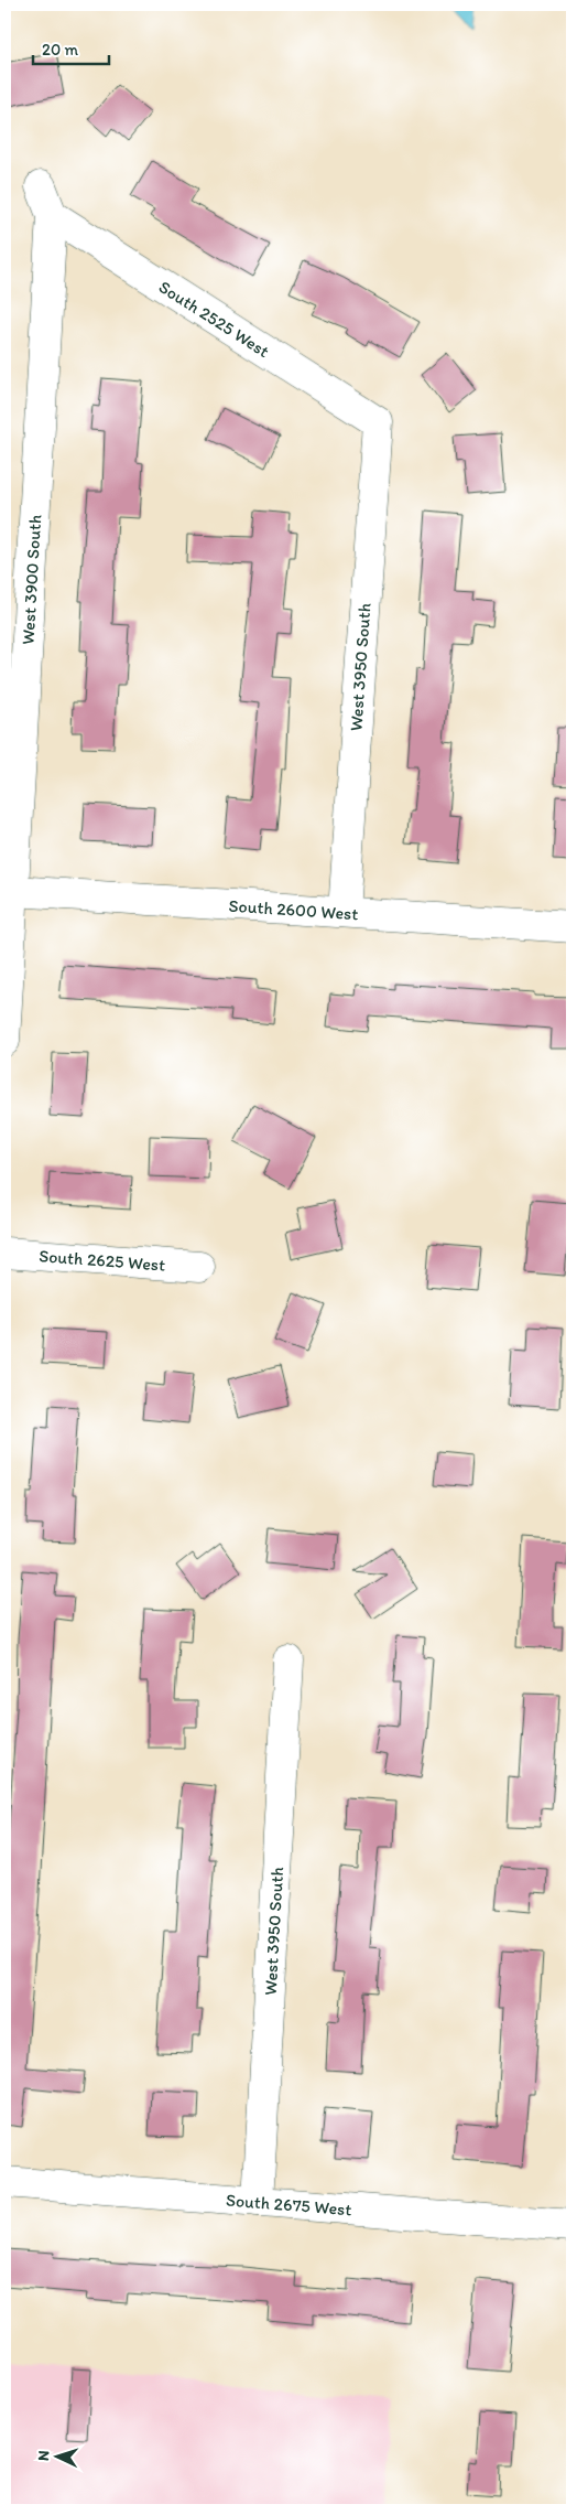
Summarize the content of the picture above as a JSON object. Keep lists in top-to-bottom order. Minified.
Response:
{"streets":{"street":["South 2525 West","West 3900 South","West 3950 South","South 2600 West","South 2625 West","South 2675 West"]},"crossings":[["South 2525 West","West 3900 South"],["South 2525 West","West 3950 South"],["West 3900 South","South 2600 West"],["West 3950 South","South 2600 West"],["West 3950 South","South 2675 West"]],"scale_bar":"20 m","north":"left"}
